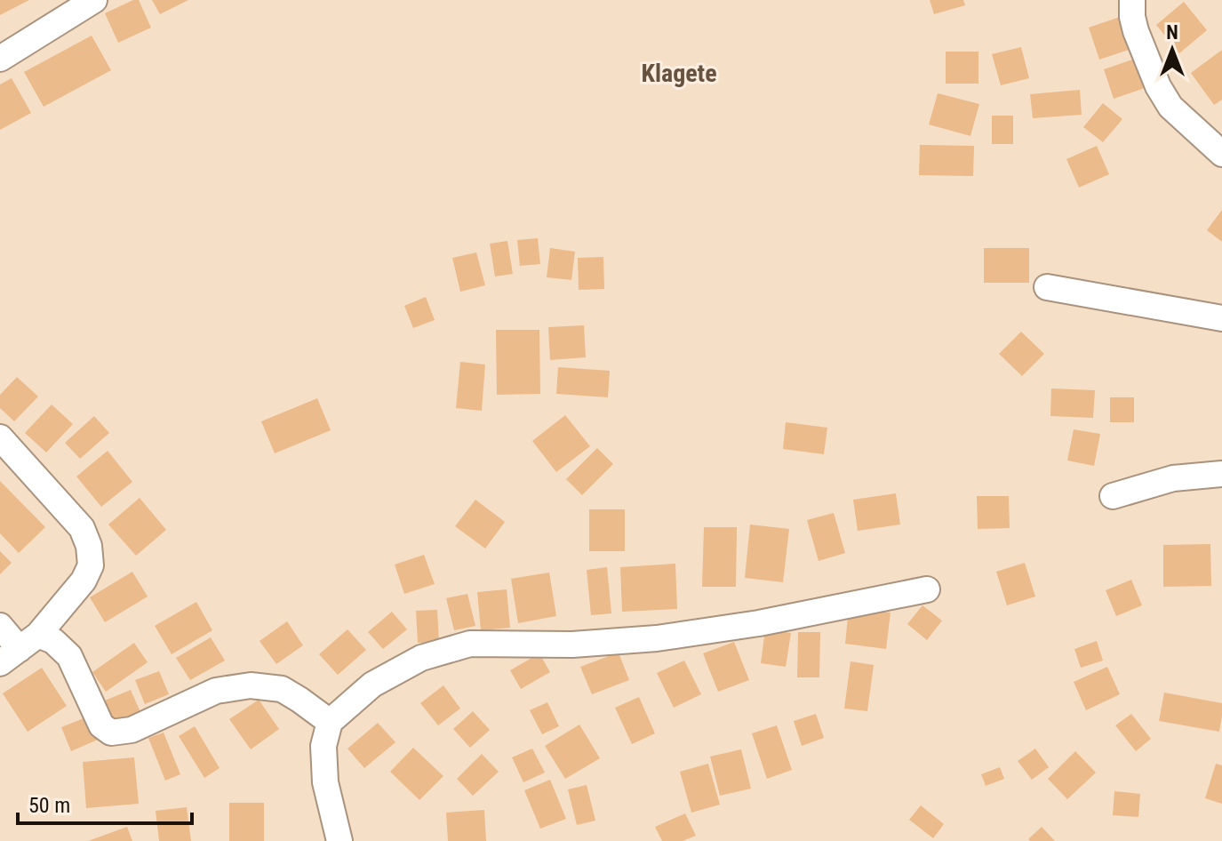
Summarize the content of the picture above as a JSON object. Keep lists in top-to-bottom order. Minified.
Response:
{"districts":["Klagete"],"scale_bar":"50 m","north":"top"}
